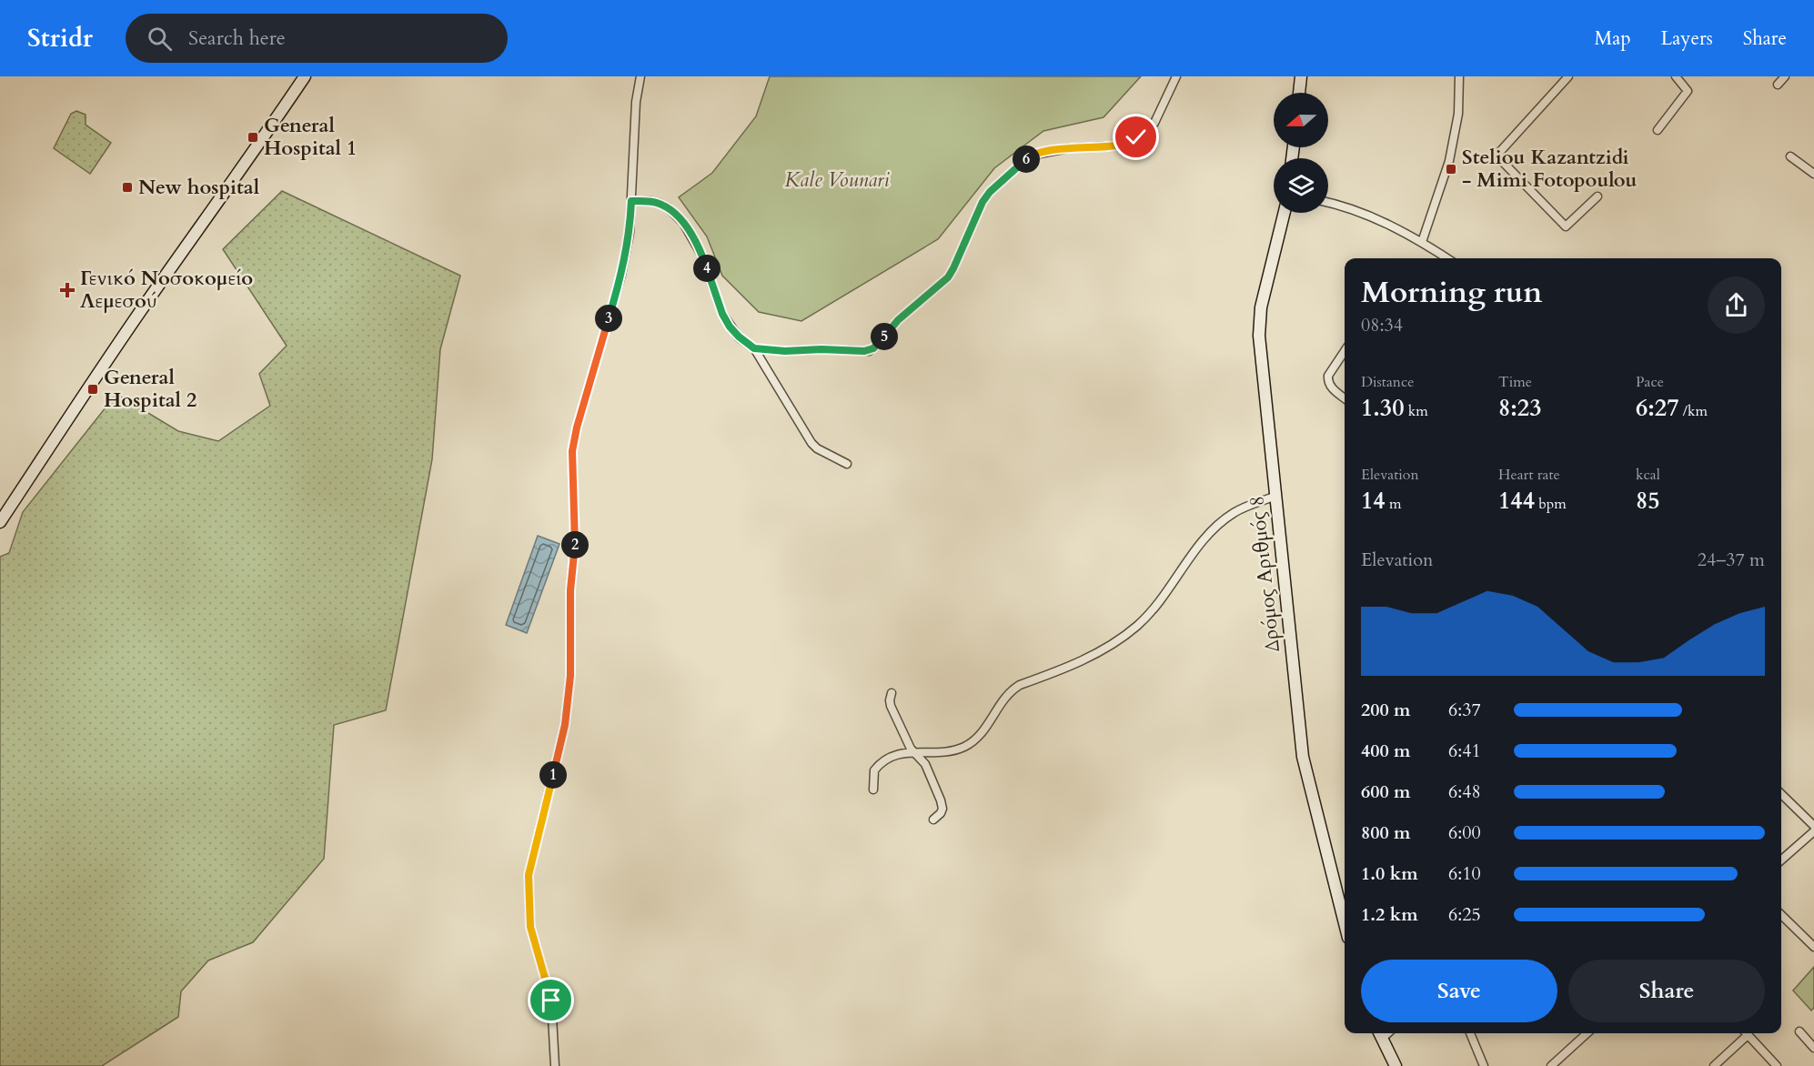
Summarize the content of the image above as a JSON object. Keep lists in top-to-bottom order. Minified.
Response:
{"streets":{"street":["Δρόμος Αριθμός 8"]},"parks":["Kale Vounari"],"places":{"transit":["General Hospital 1","Steliou Kazantzidi - Mimi Fotopoulou","New hospital","General Hospital 2"],"health":["Γενικό Νοσοκομείο Λεμεσού"]},"north":"left","page":{"header":"Stridr","search":"Search here","nav":["Map","Layers","Share"],"pins":["6","4","3","5","2","1"],"heading":["Morning run","08:34"],"stats":[["Distance","1.30 km"],["Time","8:23"],["Pace","6:27 /km"],["Elevation","14 m"],["Heart rate","144 bpm"],["kcal","85"]],"chart":["Elevation","24–37 m"],"list":[{"name":"200 m","note":"6:37"},{"name":"400 m","note":"6:41"},{"name":"600 m","note":"6:48"},{"name":"800 m","note":"6:00"},{"name":"1.0 km","note":"6:10"},{"name":"1.2 km","note":"6:25"}],"buttons":["Save","Share"]}}
